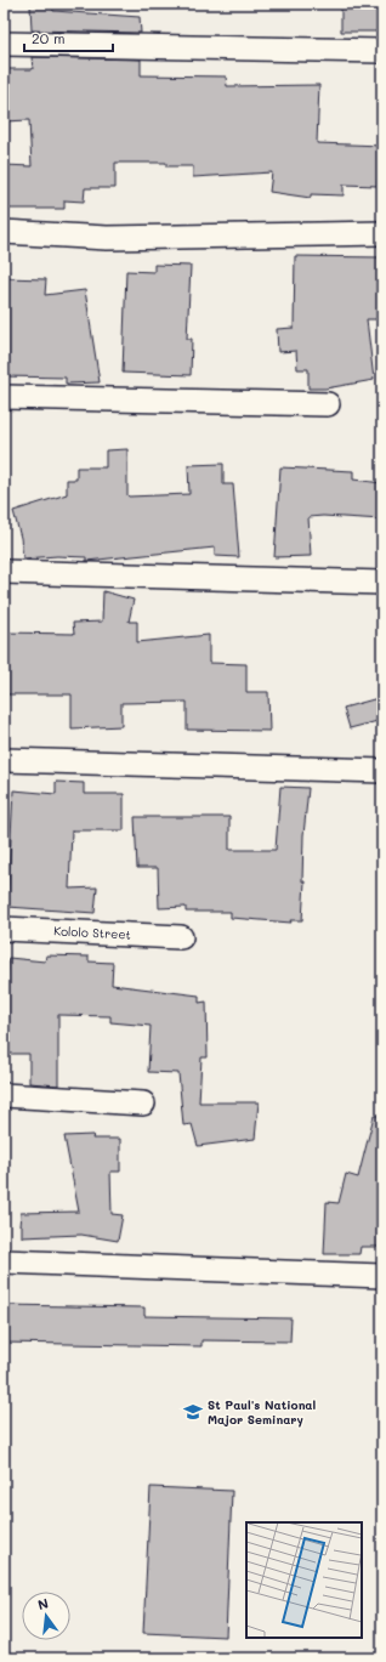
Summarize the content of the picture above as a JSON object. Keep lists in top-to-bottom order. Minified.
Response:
{"streets":{"street":["Kololo Street"]},"places":{"school or university":["St Paul's National Major Seminary"]},"scale_bar":"20 m","north":"top"}
